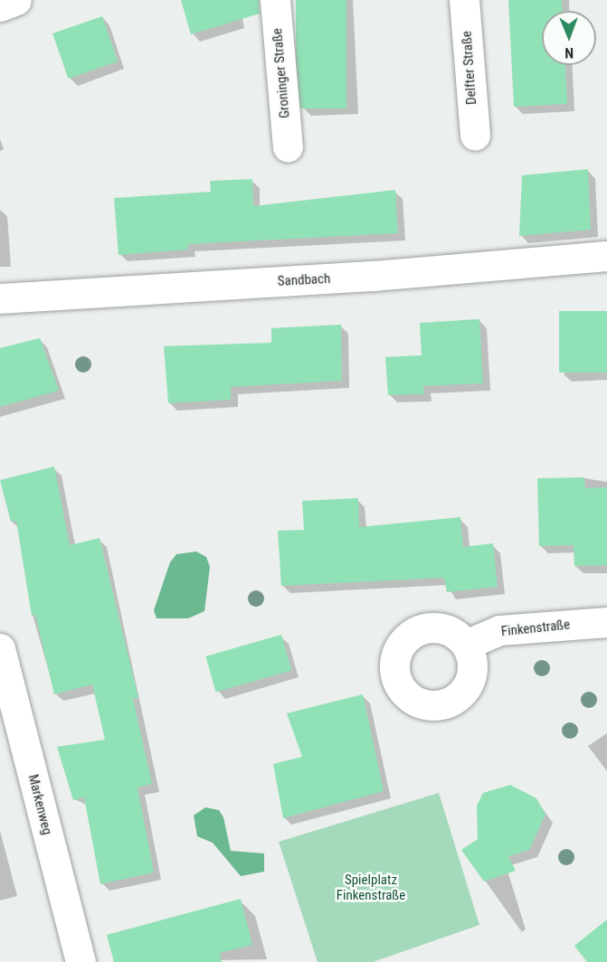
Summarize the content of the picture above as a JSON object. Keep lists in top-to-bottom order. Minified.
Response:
{"streets":{"street":["Delfter Straße","Groninger Straße","Sandbach","Finkenstraße","Markenweg"]},"parks":["Spielplatz Finkenstraße"],"north":"bottom"}
